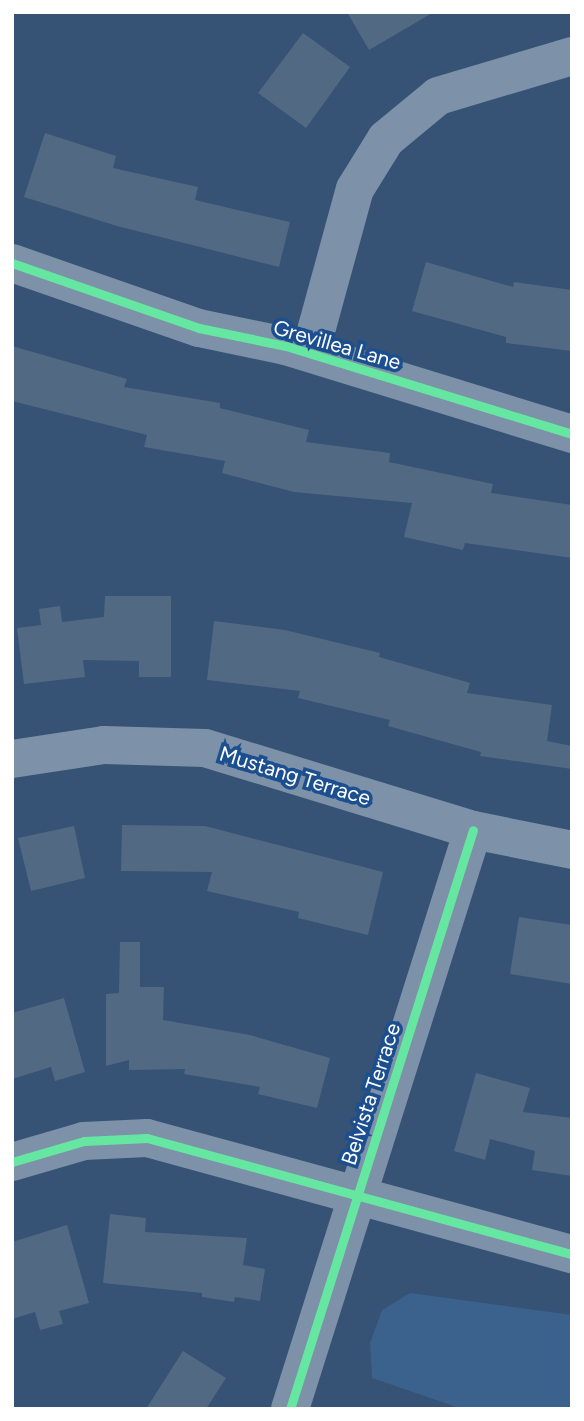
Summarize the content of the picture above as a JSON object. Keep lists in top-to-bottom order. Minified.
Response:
{"streets":{"street":["Grevillea Lane","Mustang Terrace","Belvista Terrace"]},"crossings":[["Mustang Terrace","Belvista Terrace"]]}
